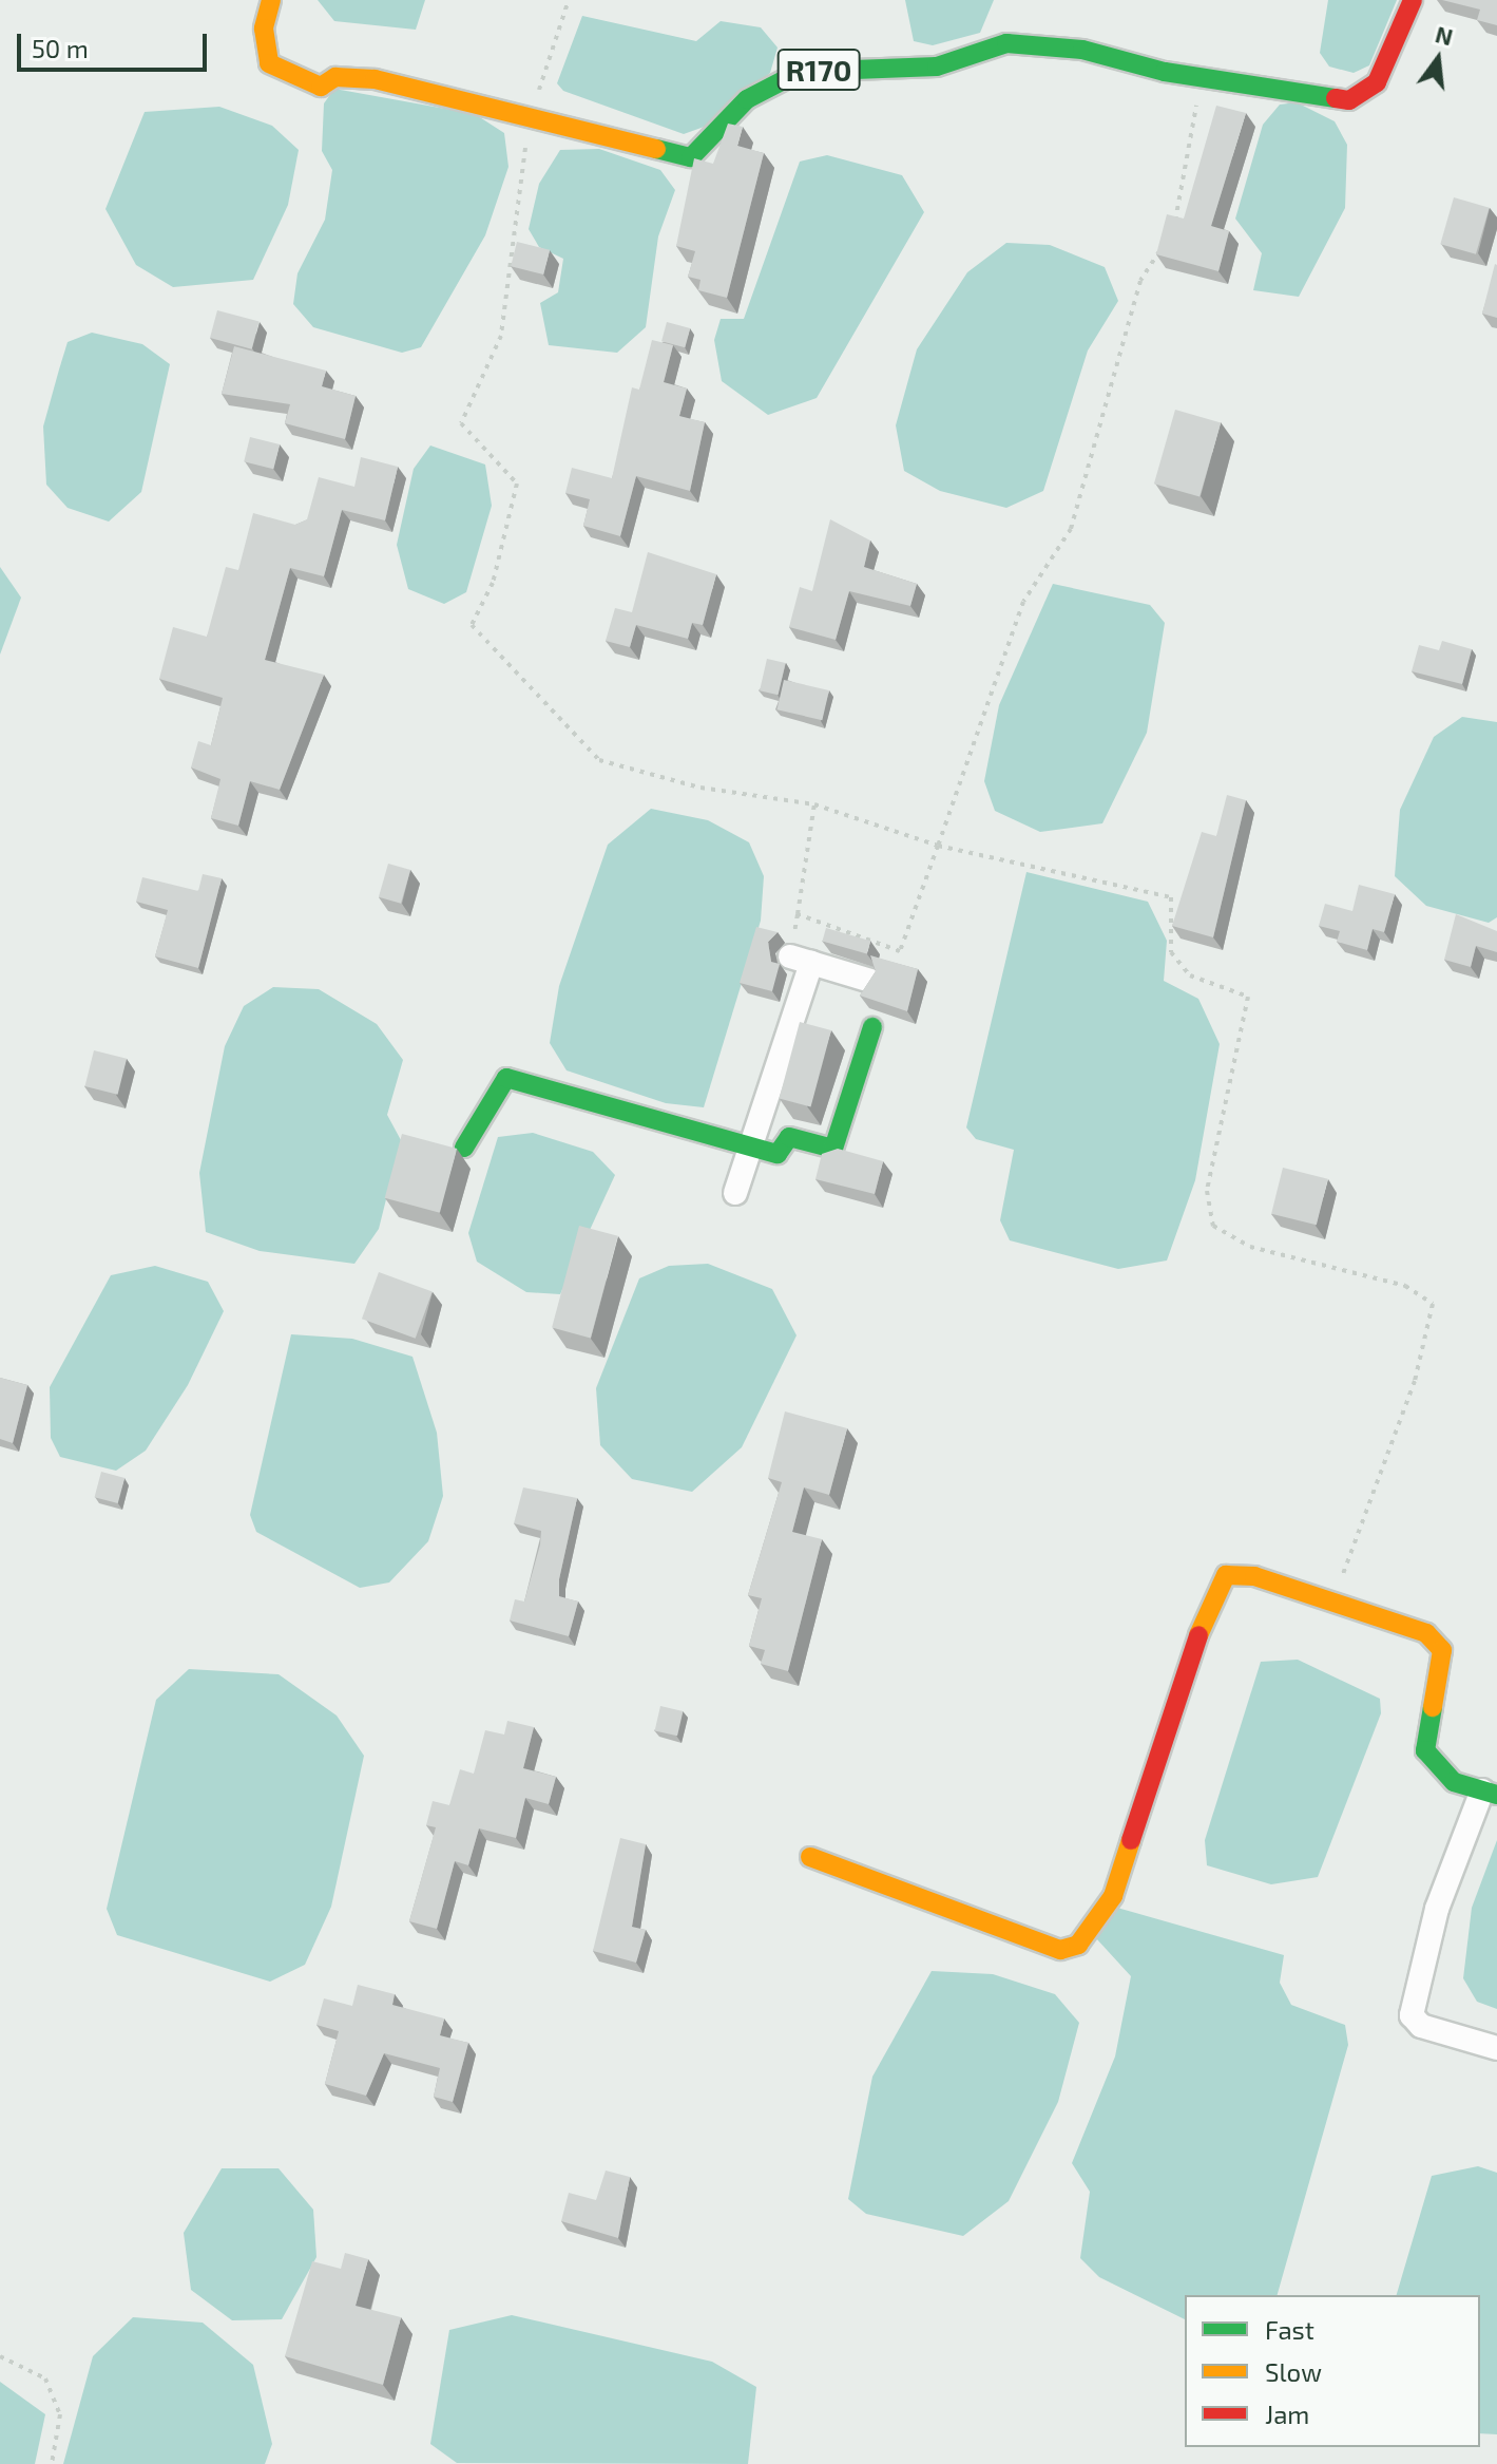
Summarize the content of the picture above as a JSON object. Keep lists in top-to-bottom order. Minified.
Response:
{"streets":{"street":["R170"]},"legend":["Fast","Slow","Jam"],"scale_bar":"50 m","north":"top"}
